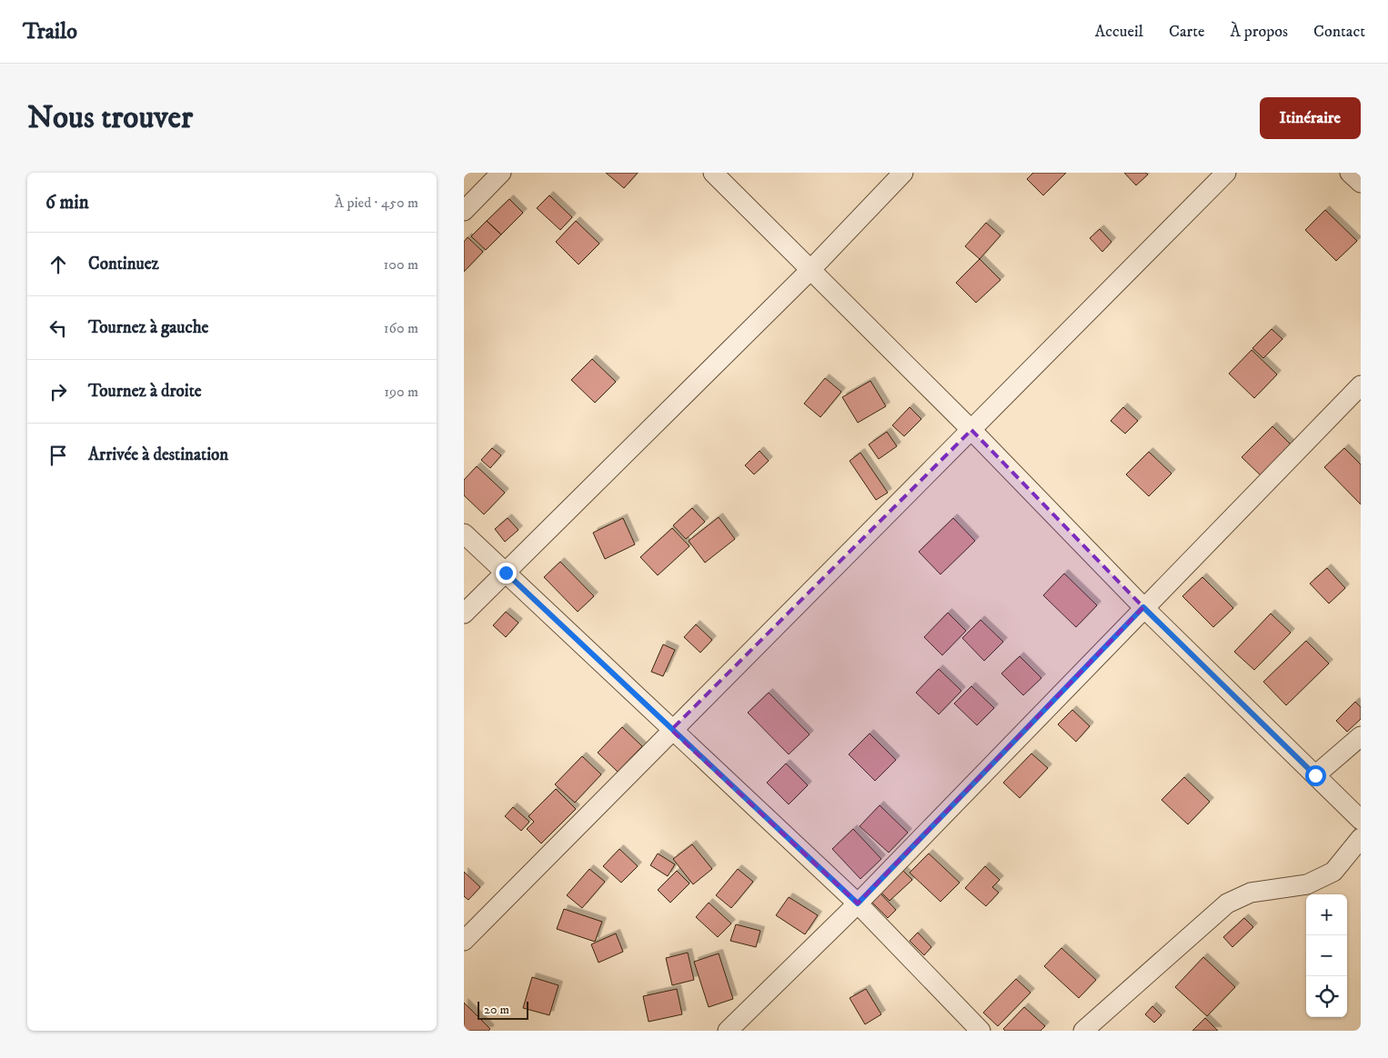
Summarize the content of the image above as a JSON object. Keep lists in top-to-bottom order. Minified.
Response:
{"scale_bar":"20 m","page":{"header":"Trailo","nav":["Accueil","Carte","À propos","Contact"],"buttons":"Itinéraire","title":"Nous trouver","heading":["6 min","À pied · 450 m"],"list":[["Continuez","100 m"],["Tournez à gauche","160 m"],["Tournez à droite","190 m"],"Arrivée à destination"],"map_buttons":["+","−"],"scale":"20 m"}}
